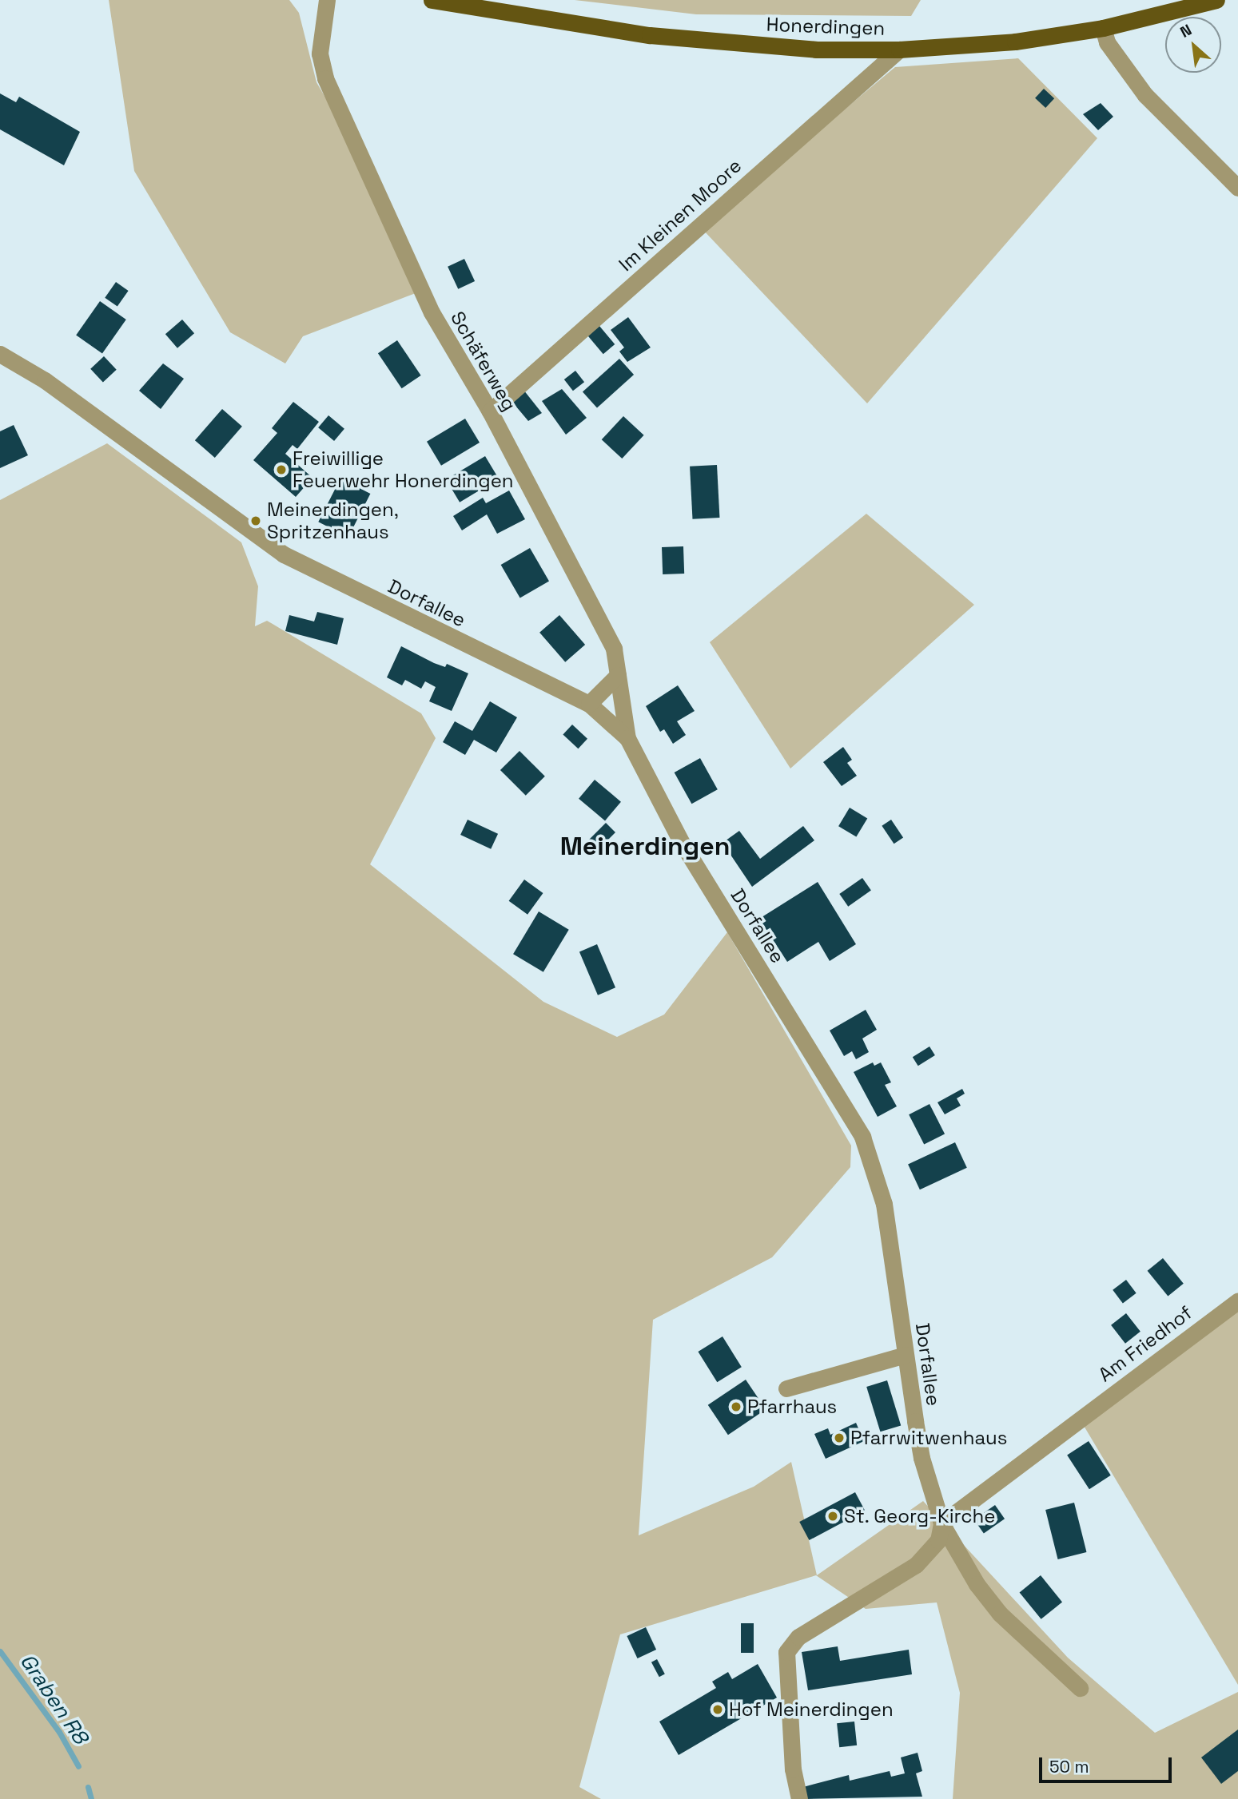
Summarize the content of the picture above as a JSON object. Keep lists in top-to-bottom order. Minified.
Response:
{"streets":{"main road":["Honerdingen"],"street":["Im Kleinen Moore","Schäferweg","Dorfallee","Am Friedhof"]},"crossings":[["Honerdingen","Im Kleinen Moore"],["Im Kleinen Moore","Schäferweg"],["Schäferweg","Dorfallee"],["Dorfallee","Am Friedhof"]],"districts":["Meinerdingen"],"water":["Graben R8"],"places":["Freiwillige Feuerwehr Honerdingen","Meinerdingen, Spritzenhaus","Pfarrhaus","Pfarrwitwenhaus","St. Georg-Kirche","Hof Meinerdingen"],"scale_bar":"50 m","north":"top left"}
